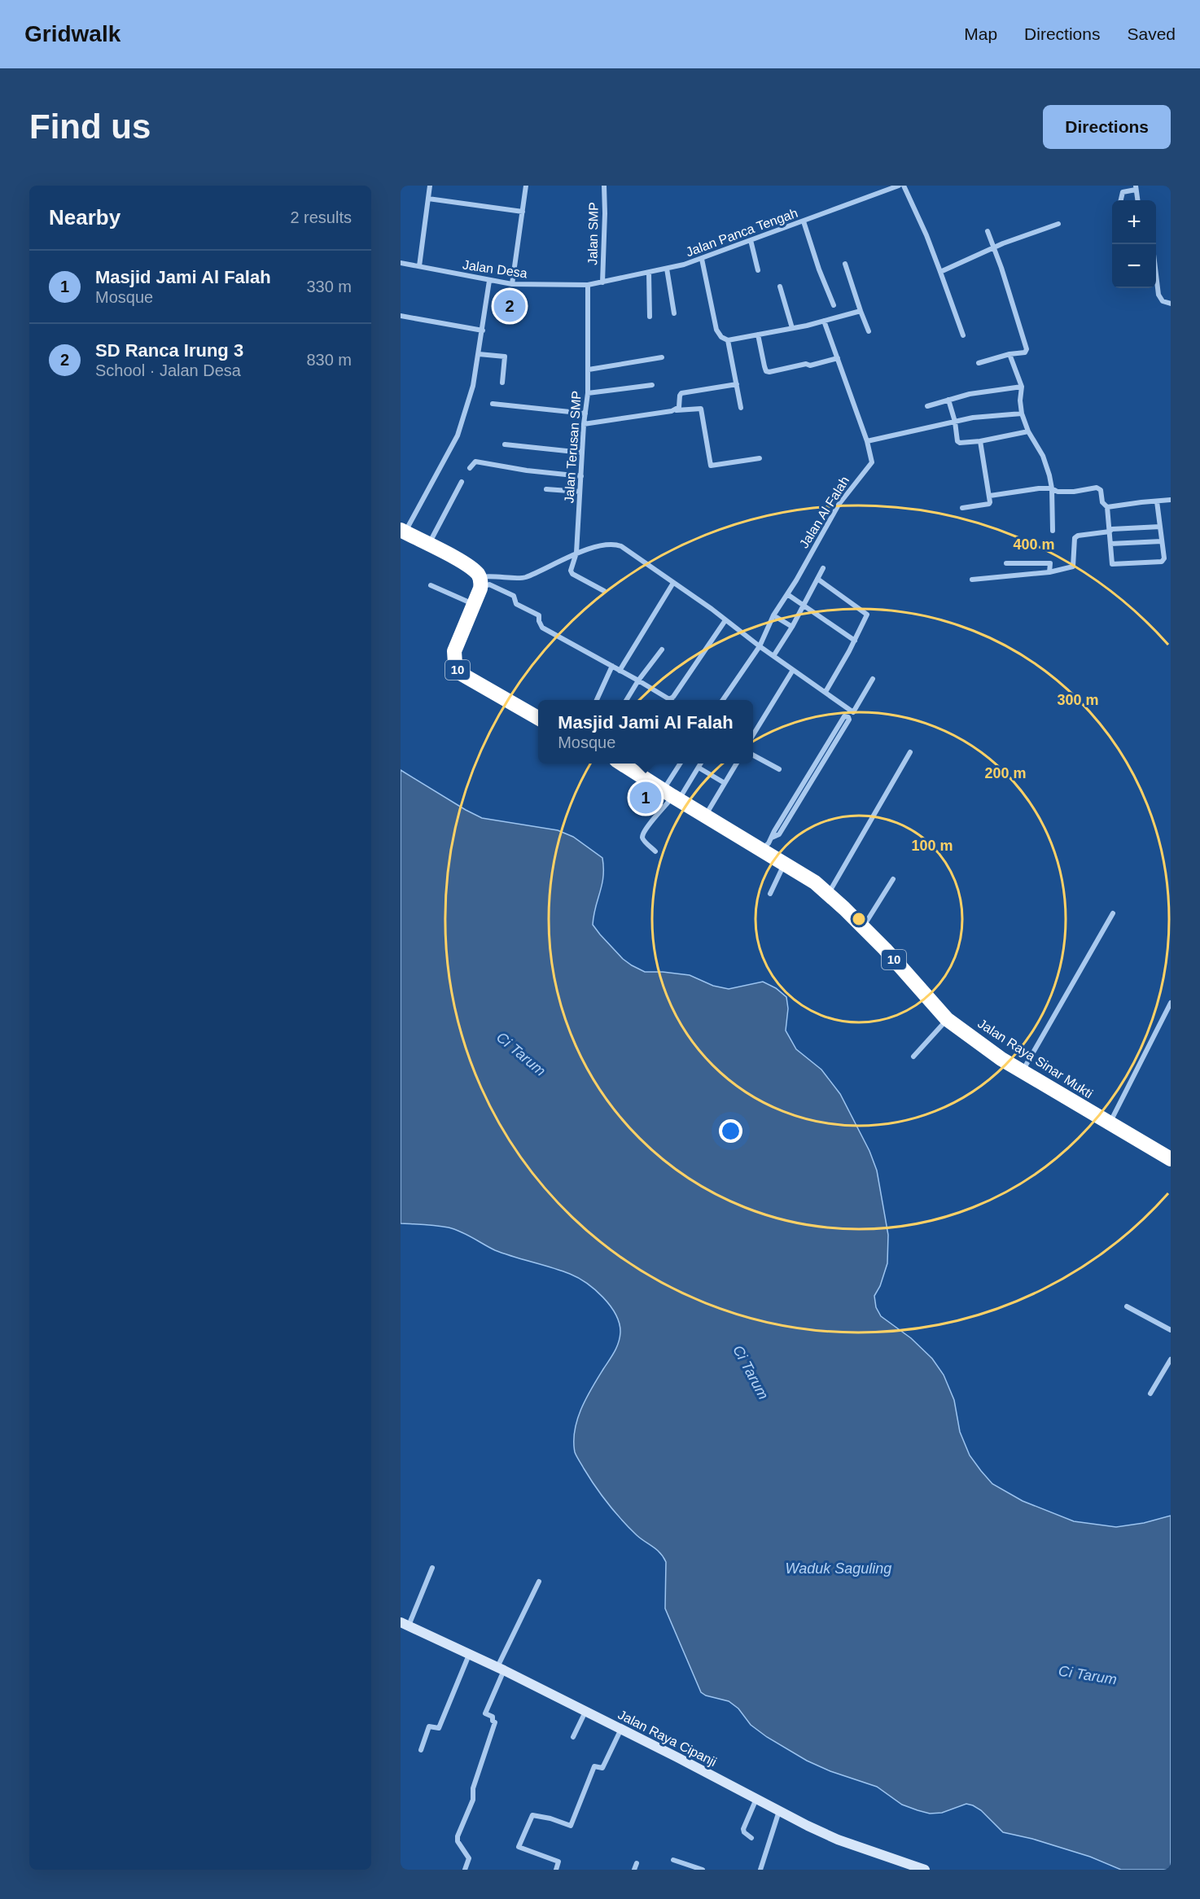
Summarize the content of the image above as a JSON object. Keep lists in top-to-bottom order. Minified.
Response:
{"streets":{"highway":["10","Jalan Raya Sinar Mukti"],"main road":["Jalan Raya Cipanji"],"street":["Jalan Panca Tengah","Jalan SMP","Jalan Desa","Jalan Terusan SMP","Jalan Al Falah"]},"crossings":[["Jalan Panca Tengah","Jalan SMP"],["Jalan Panca Tengah","Jalan Desa"],["Jalan Panca Tengah","Jalan Terusan SMP"],["Jalan Desa","Jalan Terusan SMP"]],"water":["Ci Tarum","Waduk Saguling"],"page":{"header":"Gridwalk","nav":["Map","Directions","Saved"],"buttons":"Directions","title":"Find us","heading":["Nearby","2 results"],"map_buttons":["+","−"],"list":[{"mark":"1","name":"Masjid Jami Al Falah","note":"Mosque","value":"330 m"},{"mark":"2","name":"SD Ranca Irung 3","note":"School · Jalan Desa","value":"830 m"}],"pins":["2","1"],"popup":["Masjid Jami Al Falah","Mosque"]},"rings":["400 m","300 m","200 m","100 m"]}
